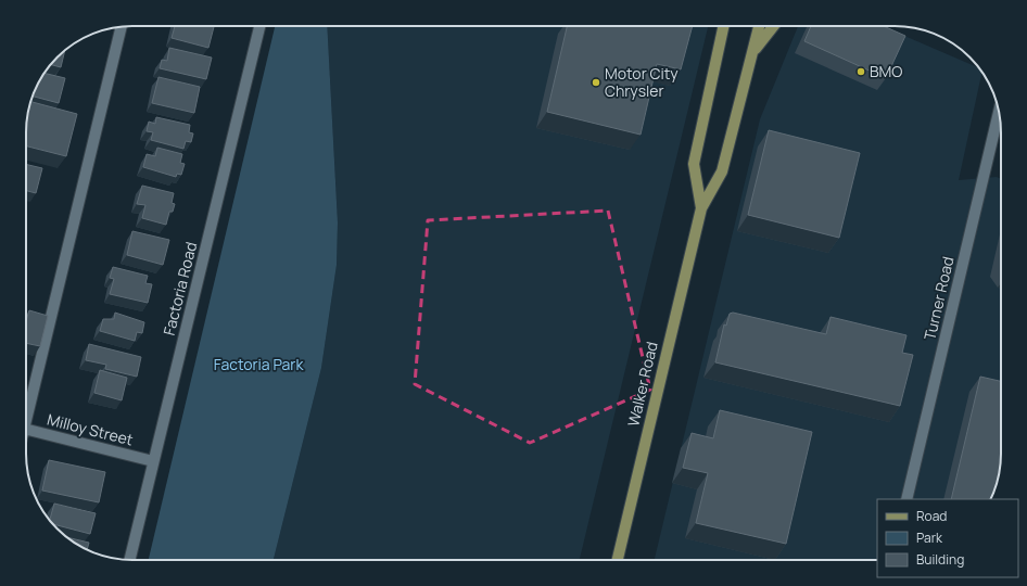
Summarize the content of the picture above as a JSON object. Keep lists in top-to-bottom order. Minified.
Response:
{"streets":{"main road":["Walker Road"],"street":["Factoria Road","Turner Road","Milloy Street"]},"crossings":[["Factoria Road","Milloy Street"]],"parks":["Factoria Park"],"places":["BMO","Motor City Chrysler"],"legend":["Road","Park","Building"]}
